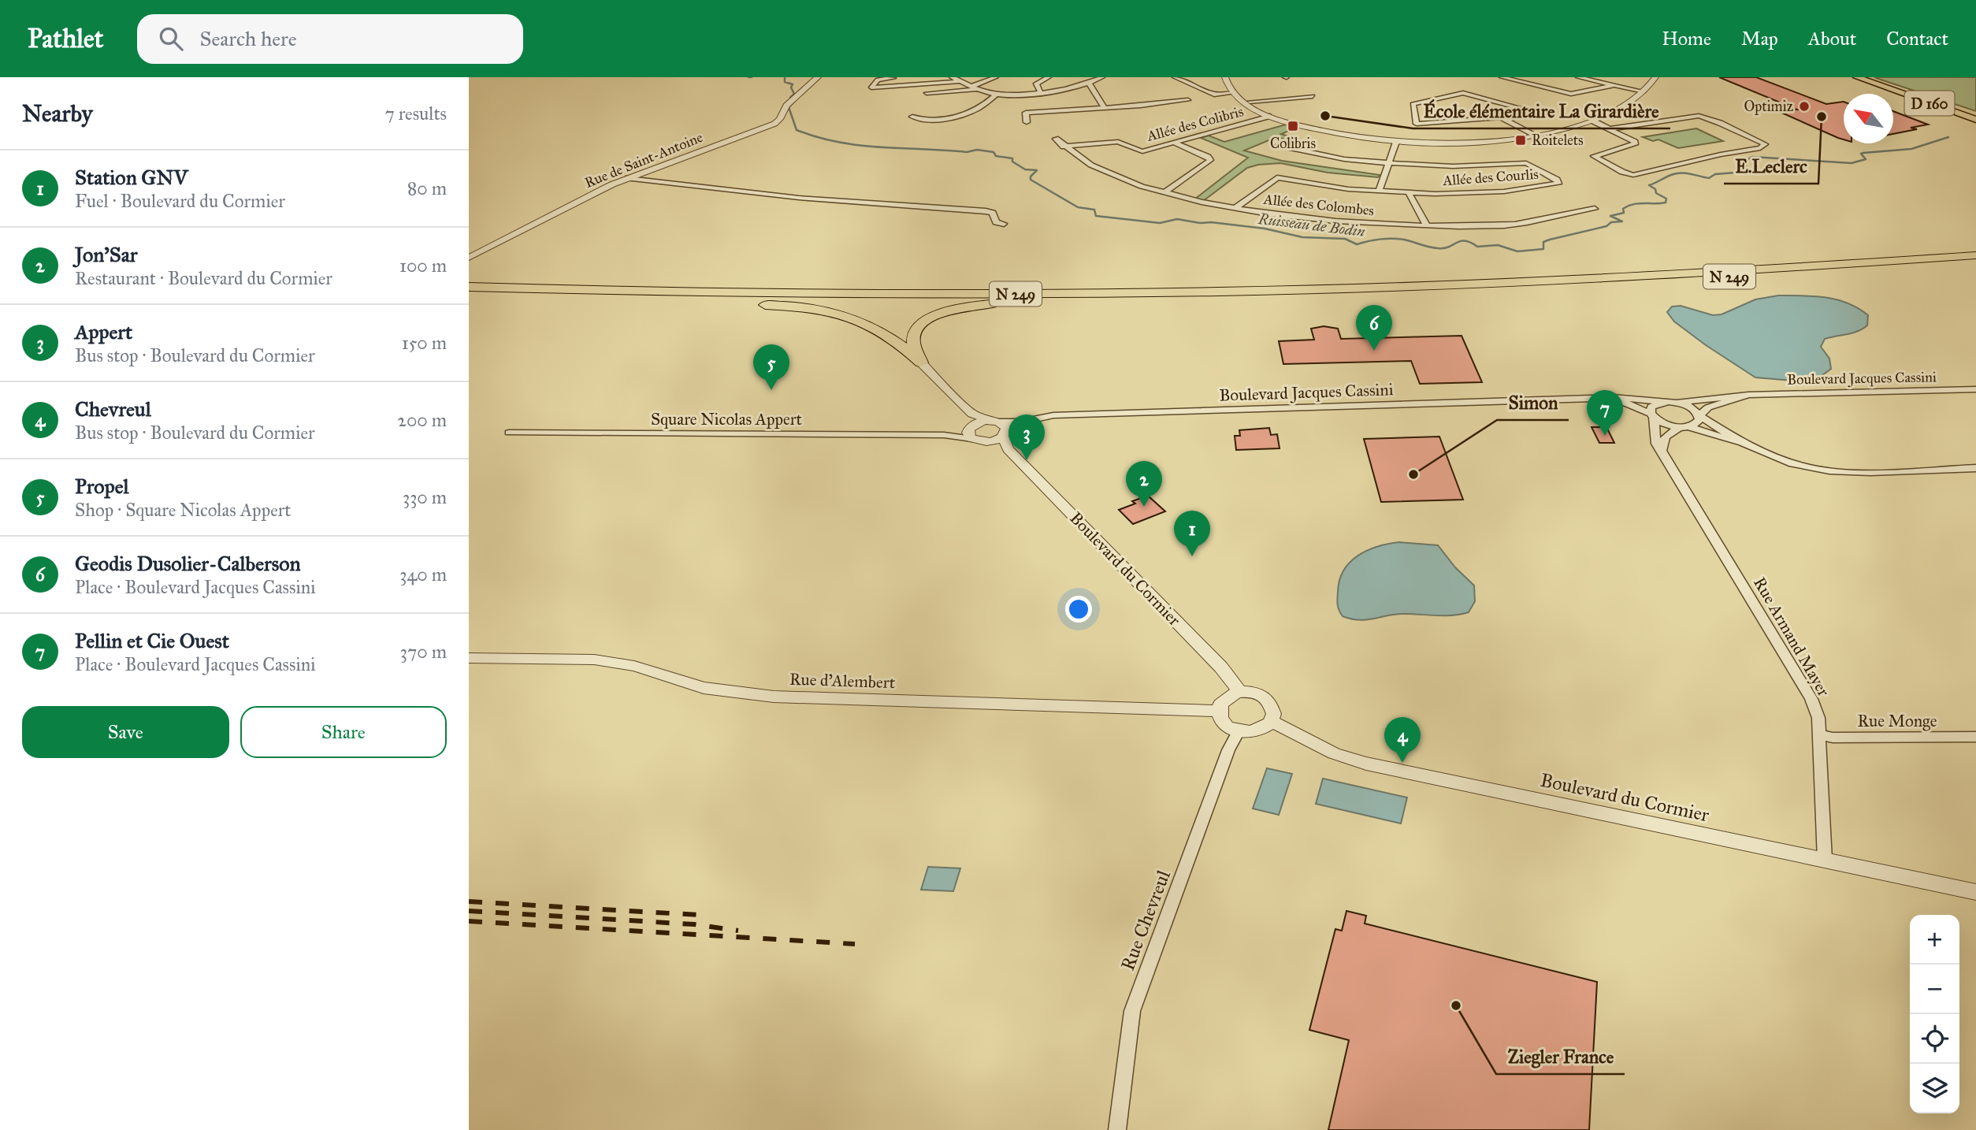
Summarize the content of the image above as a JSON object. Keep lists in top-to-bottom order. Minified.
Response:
{"streets":{"highway":["N 249"],"main road":["D 160"],"street":["Allée des Colibris","Rue de Saint-Antoine","Allée des Courlis","Allée des Colombes","Boulevard Jacques Cassini","Square Nicolas Appert","Boulevard du Cormier","Rue Armand Mayer","Rue d’Alembert","Rue Monge","Rue Chevreul"]},"crossings":[["Allée des Colibris","Allée des Colombes"],["Allée des Courlis","Allée des Colombes"],["Boulevard Jacques Cassini","Boulevard du Cormier"],["Boulevard Jacques Cassini","Rue Armand Mayer"],["Square Nicolas Appert","Boulevard du Cormier"],["Boulevard du Cormier","Rue Armand Mayer"],["Boulevard du Cormier","Rue d’Alembert"],["Boulevard du Cormier","Rue Chevreul"],["Rue Armand Mayer","Rue Monge"],["Rue d’Alembert","Rue Chevreul"]],"water":["Ruisseau de Bodin"],"places":{"other":["Optimiz","École élémentaire La Girardière","E.Leclerc","Simon","Ziegler France"],"transit":["Colibris","Roitelets"]},"north":"top left","page":{"header":"Pathlet","search":"Search here","nav":["Home","Map","About","Contact"],"heading":["Nearby","7 results"],"list":[{"mark":"1","name":"Station GNV","note":"Fuel · Boulevard du Cormier","value":"80 m"},{"mark":"2","name":"Jon’Sar","note":"Restaurant · Boulevard du Cormier","value":"100 m"},{"mark":"3","name":"Appert","note":"Bus stop · Boulevard du Cormier","value":"150 m"},{"mark":"4","name":"Chevreul","note":"Bus stop · Boulevard du Cormier","value":"200 m"},{"mark":"5","name":"Propel","note":"Shop · Square Nicolas Appert","value":"330 m"},{"mark":"6","name":"Geodis Dusolier-Calberson","note":"Place · Boulevard Jacques Cassini","value":"340 m"},{"mark":"7","name":"Pellin et Cie Ouest","note":"Place · Boulevard Jacques Cassini","value":"370 m"}],"pins":["6","5","7","3","2","1","4"],"buttons":["Save","Share"],"map_buttons":["+","−"]}}
